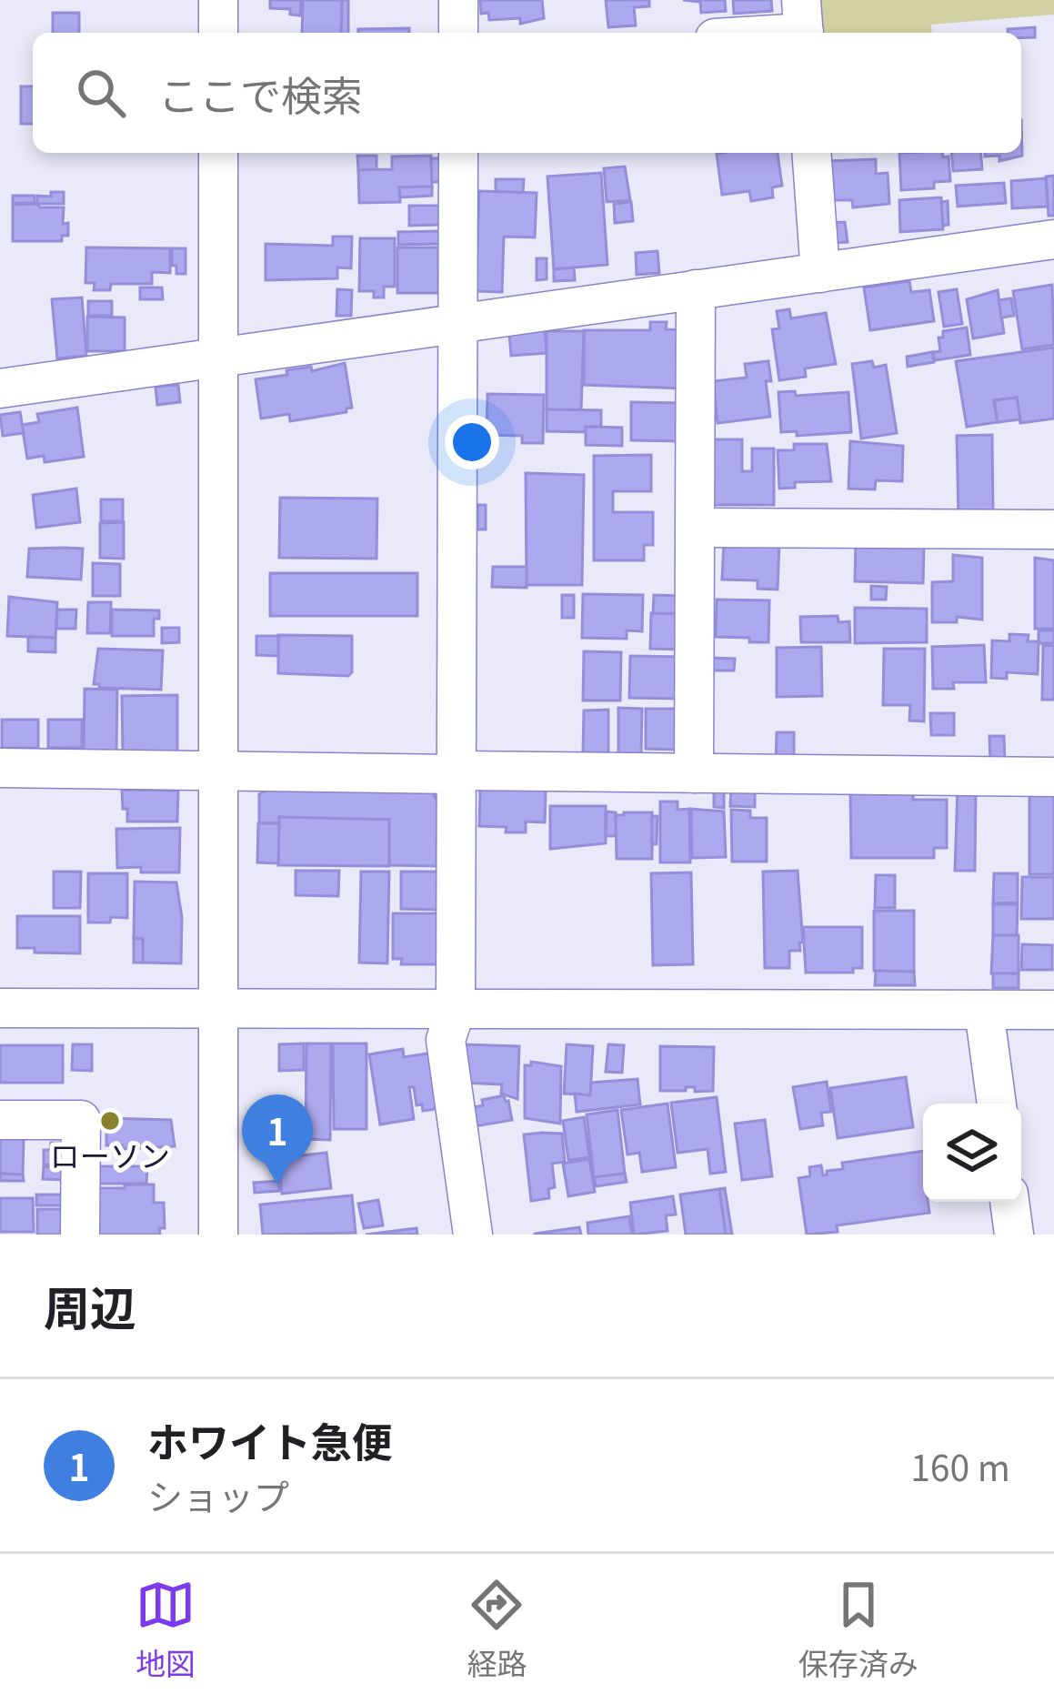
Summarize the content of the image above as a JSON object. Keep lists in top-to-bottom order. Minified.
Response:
{"places":["ローソン"],"page":{"search":"ここで検索","pins":"1","heading":"周辺","list":[{"mark":"1","name":"ホワイト急便","note":"ショップ","value":"160 m"}],"nav":["地図","経路","保存済み"]}}
